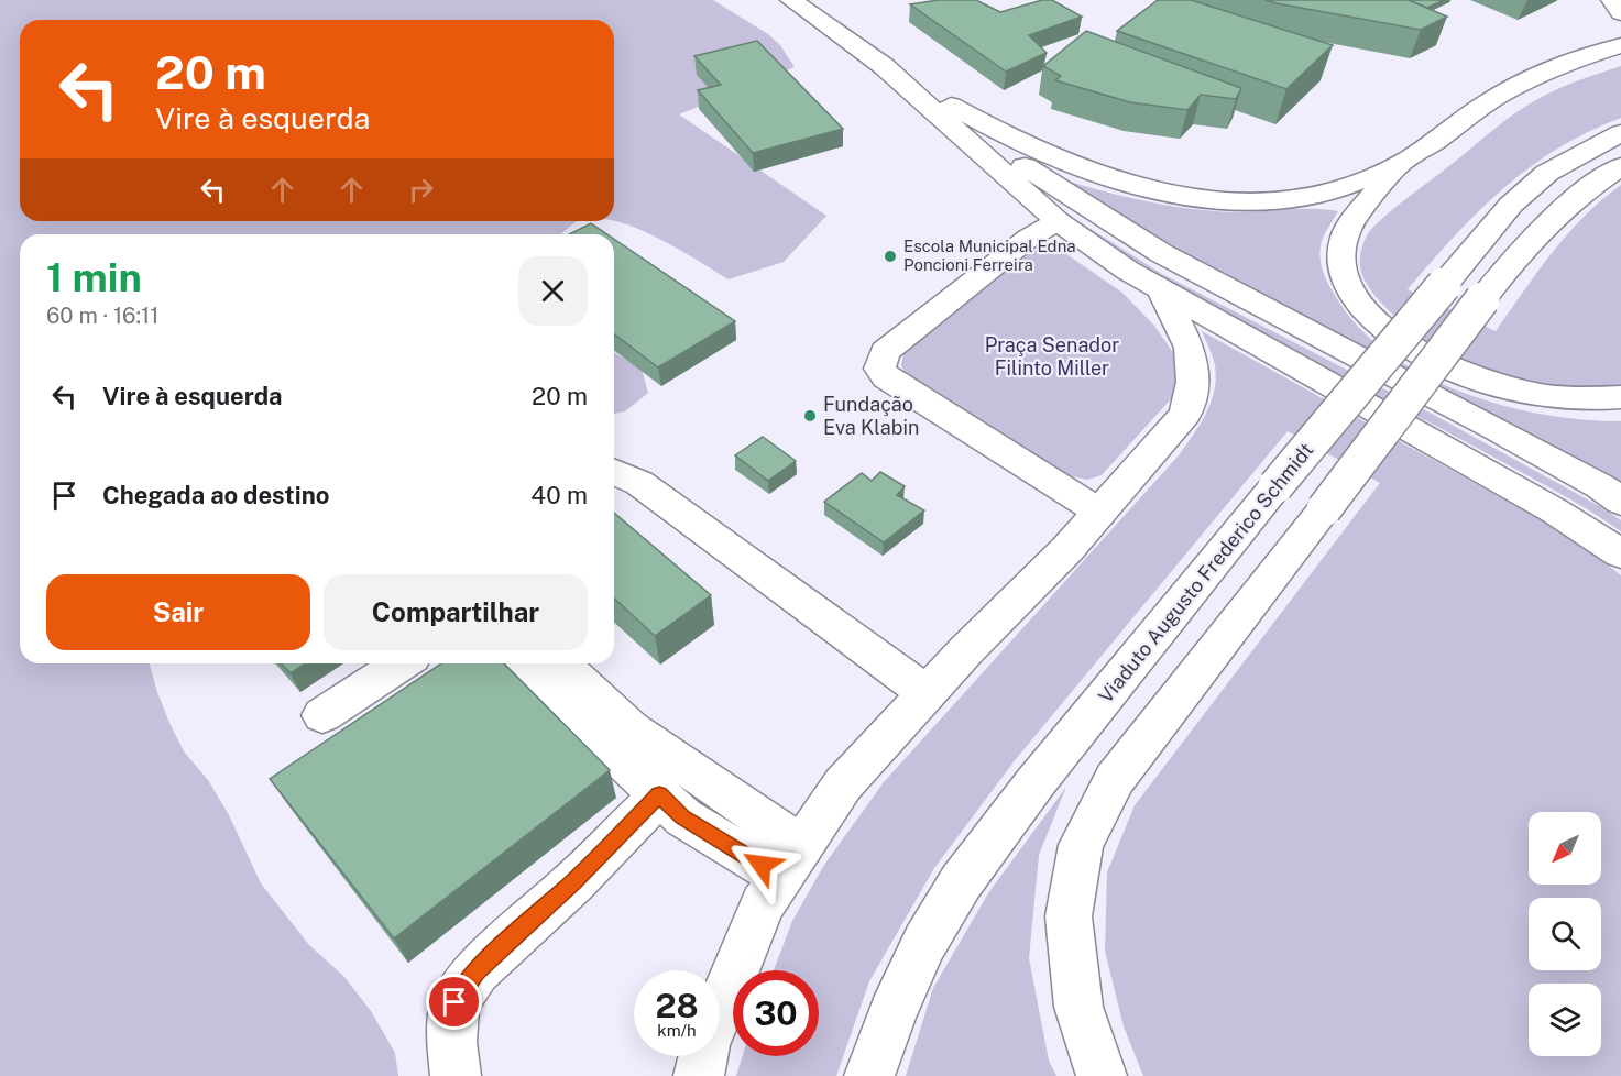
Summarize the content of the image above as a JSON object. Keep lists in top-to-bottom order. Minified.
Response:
{"streets":{"main road":["Viaduto Augusto Frederico Schmidt"]},"parks":["Praça Senador Filinto Miller"],"places":["Escola Municipal Edna Poncioni Ferreira","Fundação Eva Klabin"],"north":"bottom left","page":{"turn":["20 m","Vire à esquerda"],"heading":["1 min","60 m · 16:11"],"list":[{"name":"Vire à esquerda","value":"20 m"},{"name":"Chegada ao destino","value":"40 m"}],"buttons":["Sair","Compartilhar"],"speed":"28 km/h","limit":"30"}}
